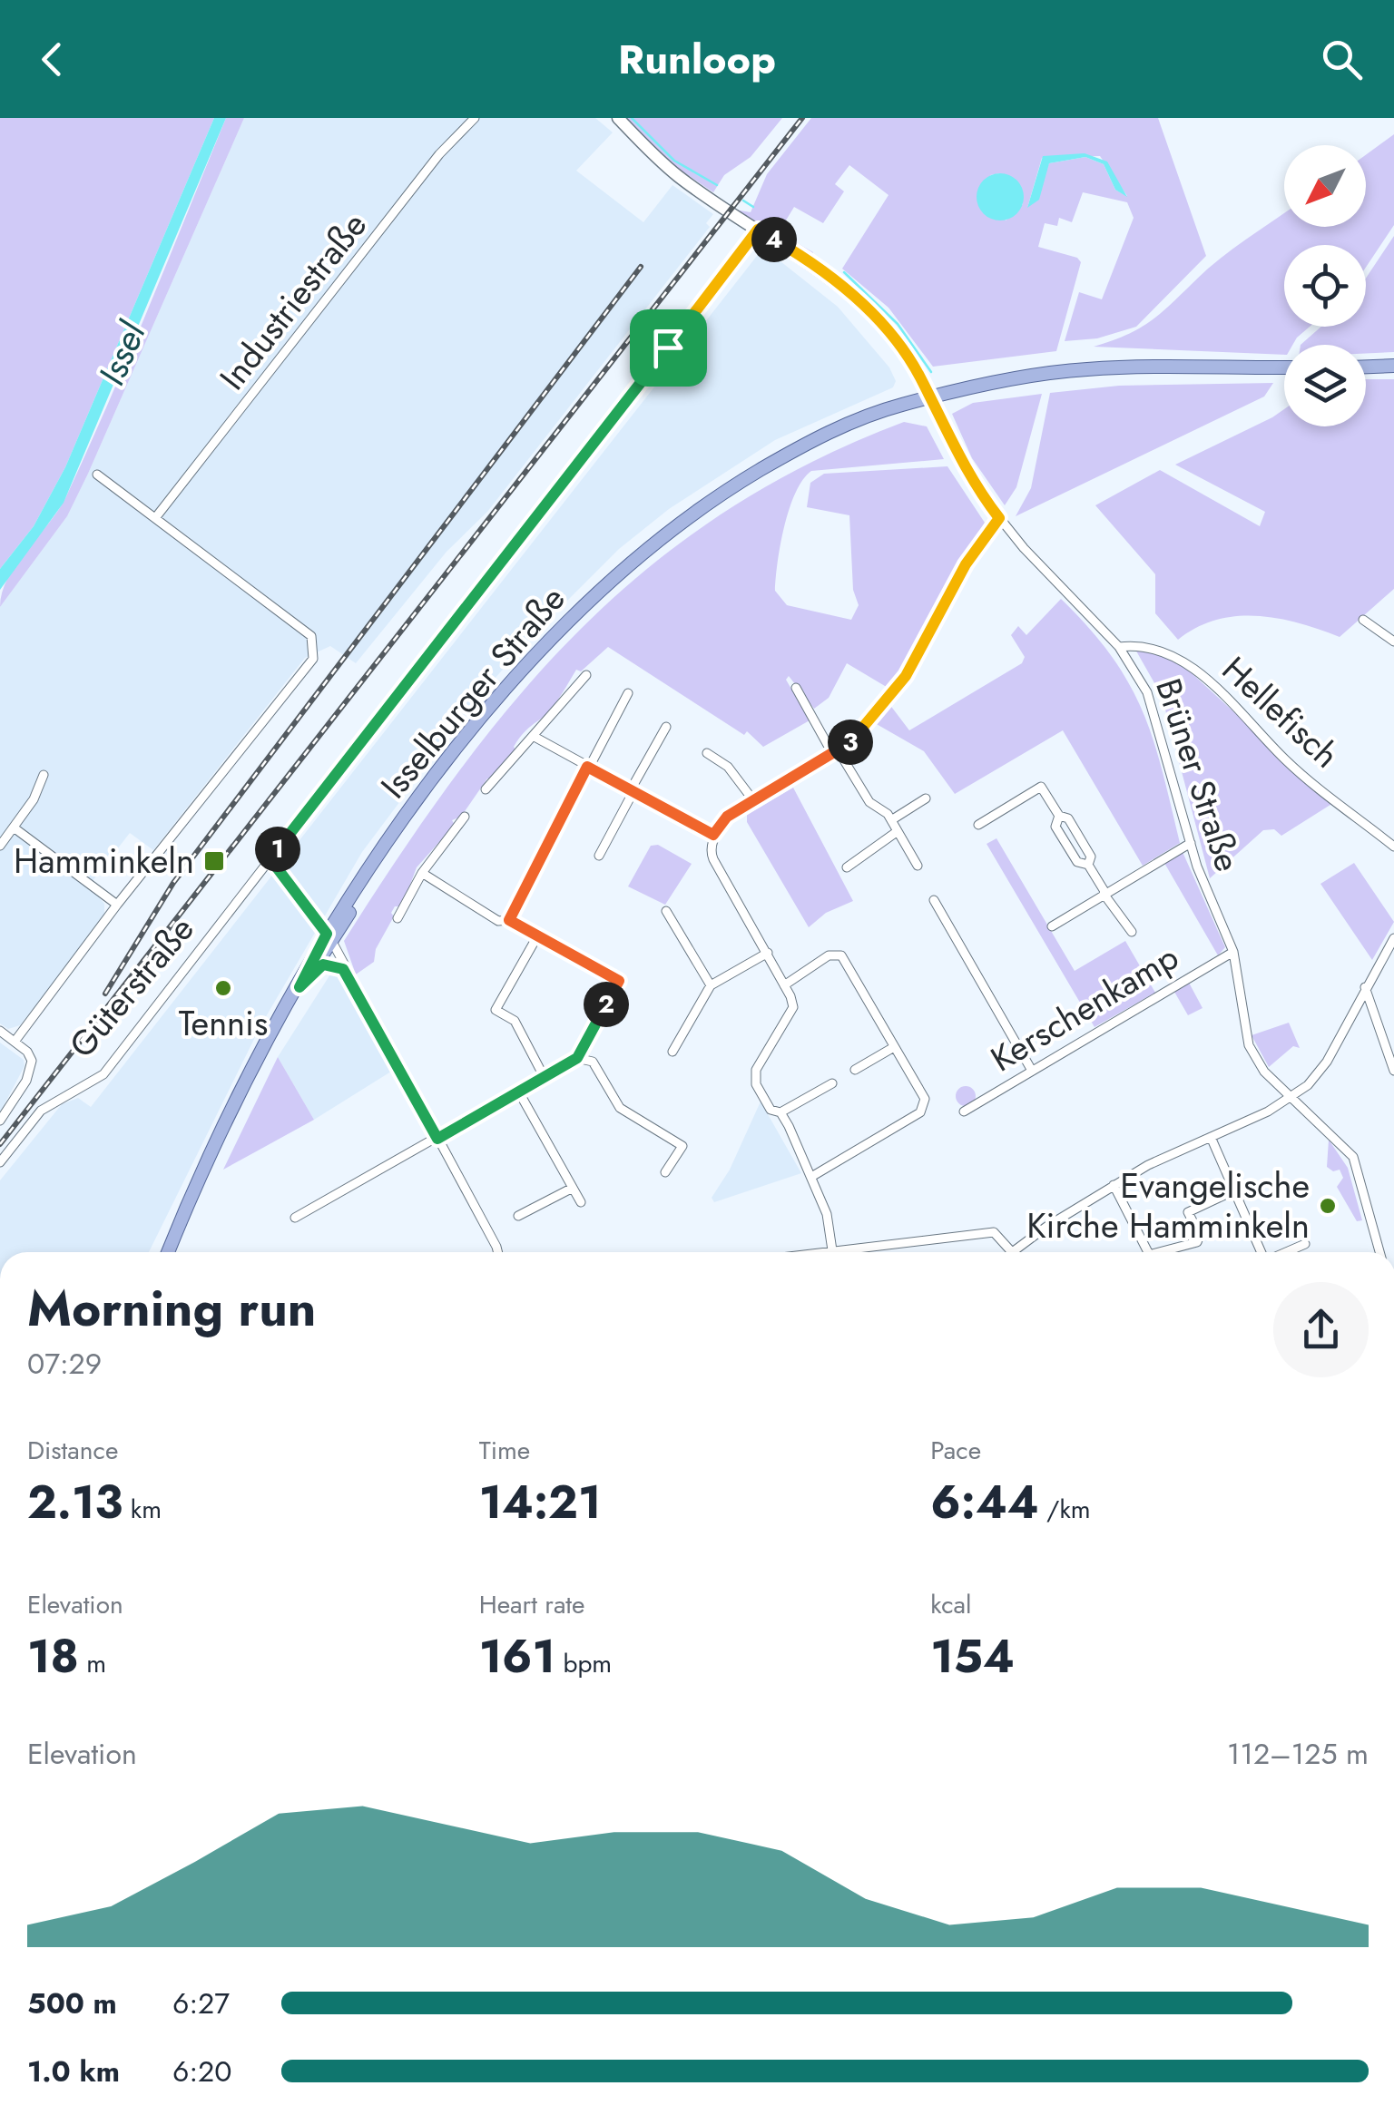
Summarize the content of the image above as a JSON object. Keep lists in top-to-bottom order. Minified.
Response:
{"streets":{"main road":["Isselburger Straße","Brüner Straße"],"street":["Industriestraße","Hellefisch","Güterstraße","Kerschenkamp"]},"crossings":[["Isselburger Straße","Brüner Straße"],["Hellefisch","Brüner Straße"],["Brüner Straße","Güterstraße"],["Brüner Straße","Kerschenkamp"]],"water":["Issel"],"places":{"transit":["Hamminkeln"],"other":["Tennis","Evangelische Kirche Hamminkeln"]},"north":"bottom left","page":{"header":"Runloop","pins":["4","3","1","2"],"heading":["Morning run","07:29"],"stats":[["Distance","2.13 km"],["Time","14:21"],["Pace","6:44 /km"],["Elevation","18 m"],["Heart rate","161 bpm"],["kcal","154"]],"chart":["Elevation","112–125 m"],"list":[{"name":"500 m","note":"6:27"},{"name":"1.0 km","note":"6:20"}]}}
